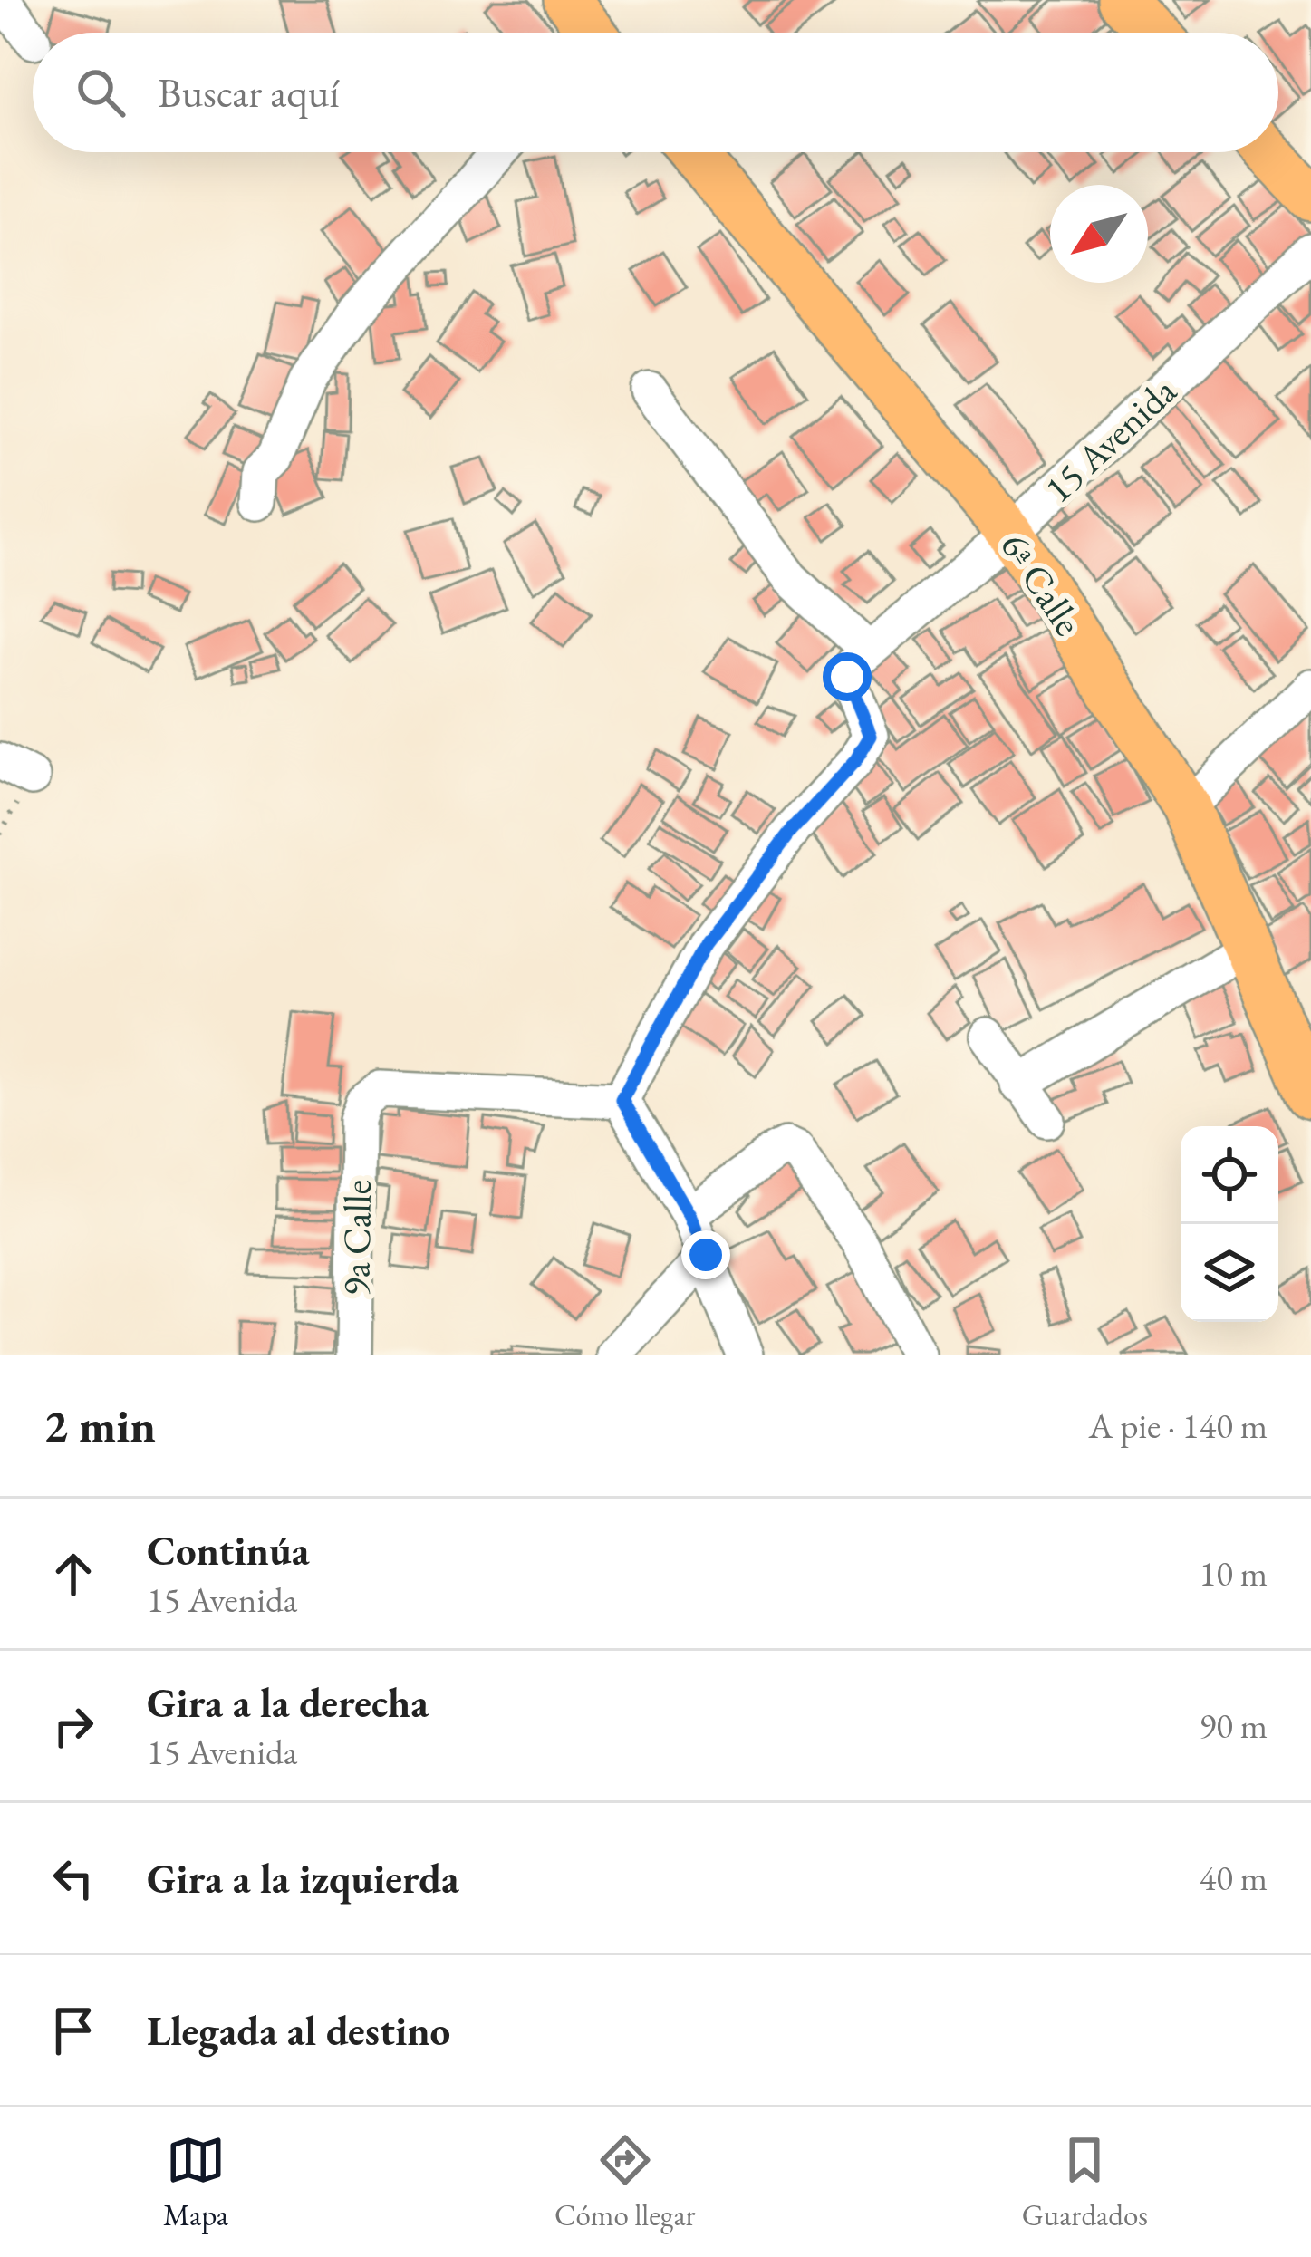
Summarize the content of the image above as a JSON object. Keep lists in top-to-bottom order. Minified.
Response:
{"streets":{"main road":["6ª Calle"],"street":["15 Avenida","9a Calle"]},"crossings":[["15 Avenida","6ª Calle"]],"north":"bottom left","page":{"search":"Buscar aquí","heading":["2 min","A pie · 140 m"],"list":[["Continúa","15 Avenida","10 m"],["Gira a la derecha","15 Avenida","90 m"],["Gira a la izquierda","40 m"],"Llegada al destino"],"nav":["Mapa","Cómo llegar","Guardados"]}}
